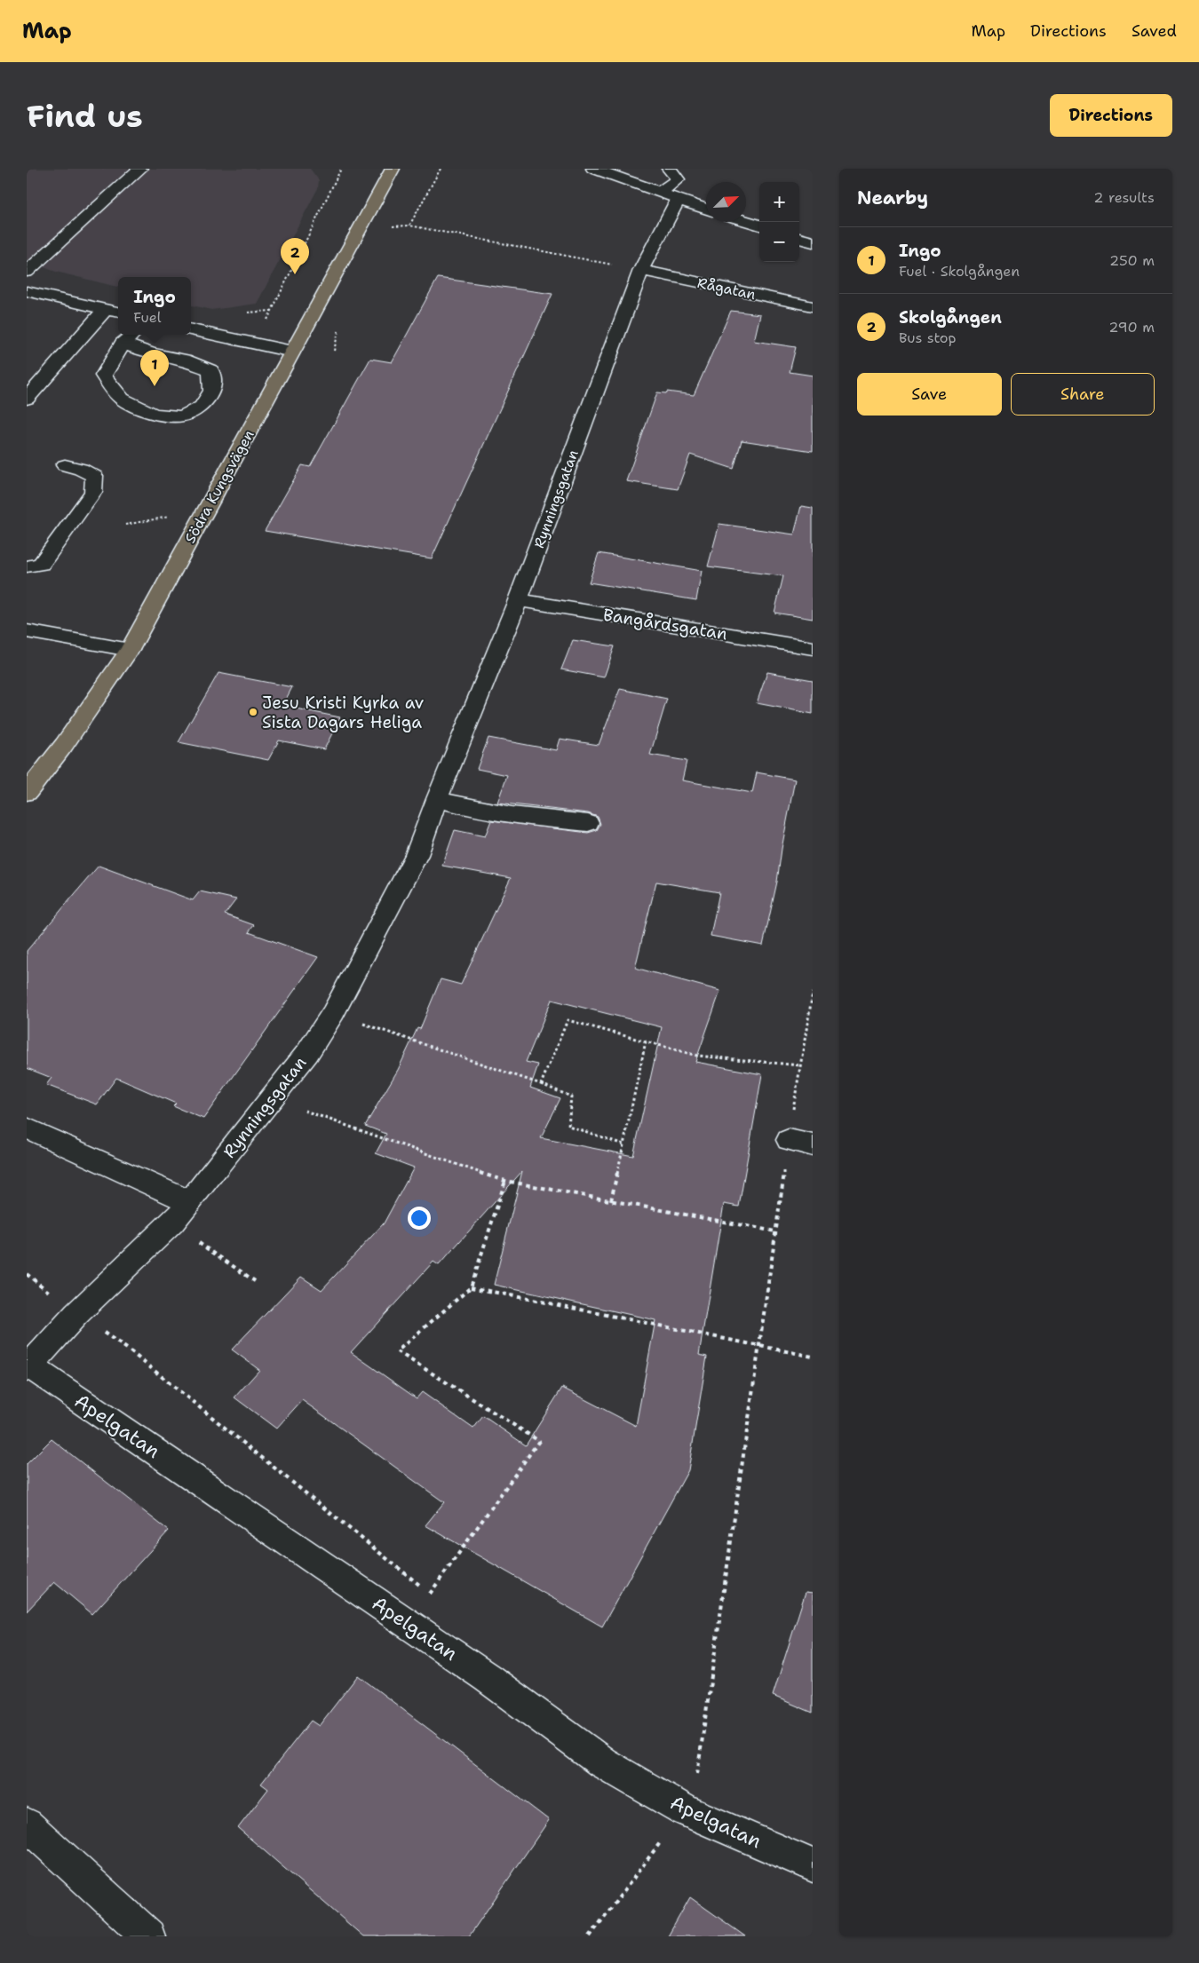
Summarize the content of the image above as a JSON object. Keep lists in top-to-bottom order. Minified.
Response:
{"streets":{"main road":["Södra Kungsvägen"],"street":["Rågatan","Rynningsgatan","Bangårdsgatan","Apelgatan"]},"crossings":[["Rågatan","Rynningsgatan"],["Rynningsgatan","Bangårdsgatan"],["Rynningsgatan","Apelgatan"]],"places":["Jesu Kristi Kyrka av Sista Dagars Heliga"],"north":"top right","page":{"header":"Map","nav":["Map","Directions","Saved"],"buttons":["Directions",["Save","Share"]],"title":"Find us","heading":["Nearby","2 results"],"map_buttons":["+","−"],"list":[{"mark":"1","name":"Ingo","note":"Fuel · Skolgången","value":"250 m"},{"mark":"2","name":"Skolgången","note":"Bus stop","value":"290 m"}],"pins":["2","1"],"popup":["Ingo","Fuel"]}}
